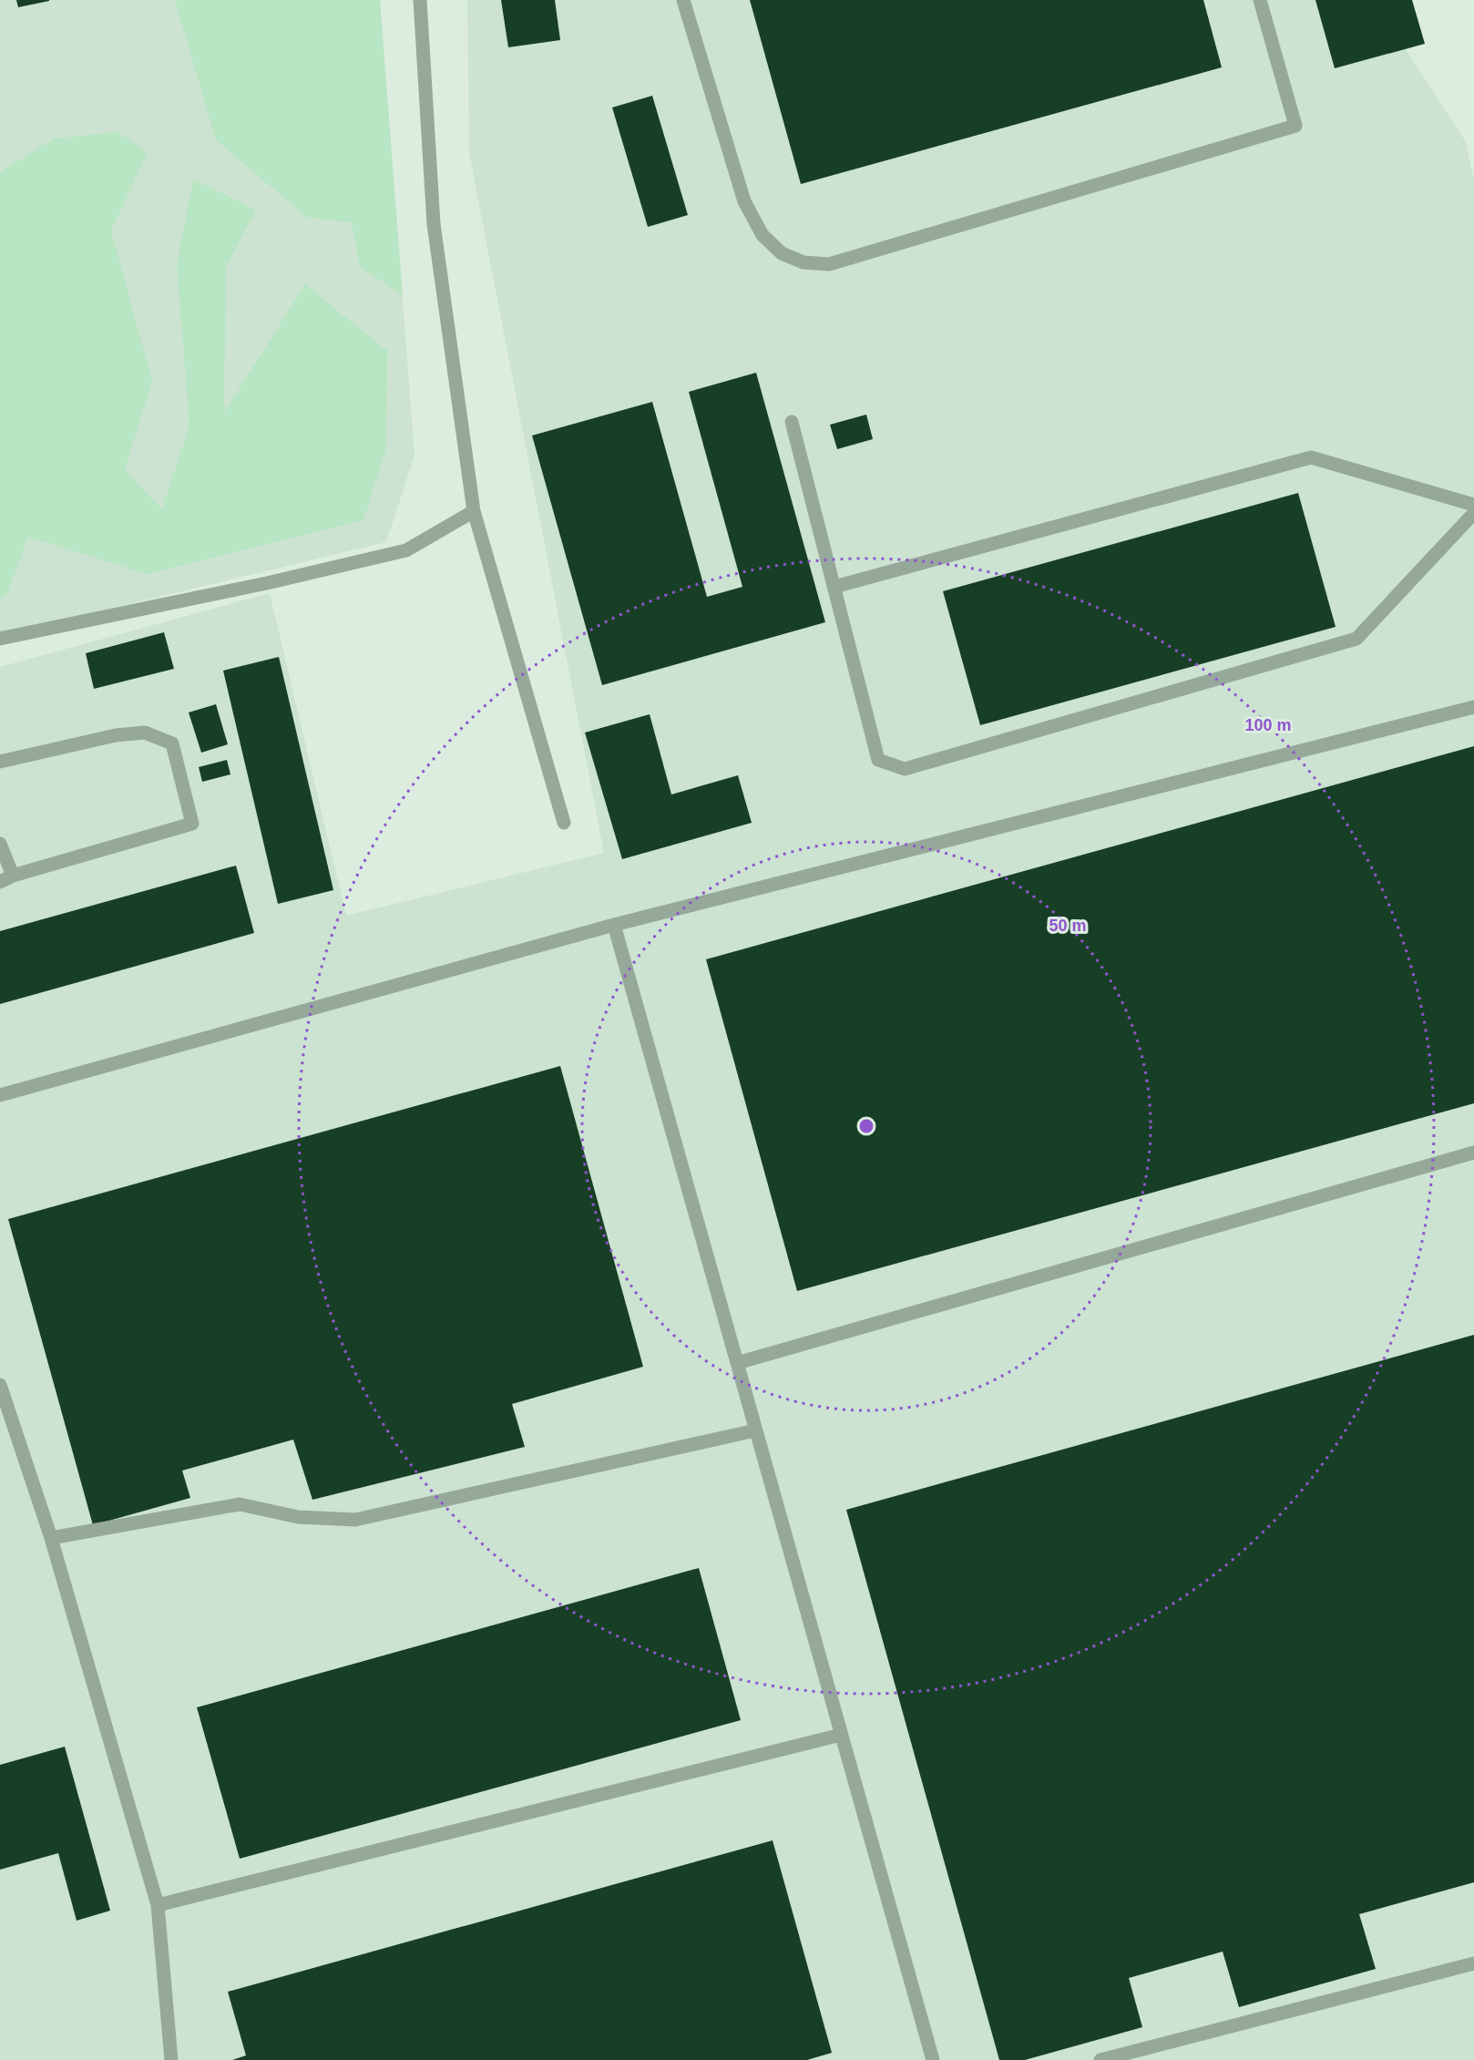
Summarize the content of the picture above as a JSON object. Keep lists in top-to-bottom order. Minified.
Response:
{"rings":["100 m","50 m"]}
